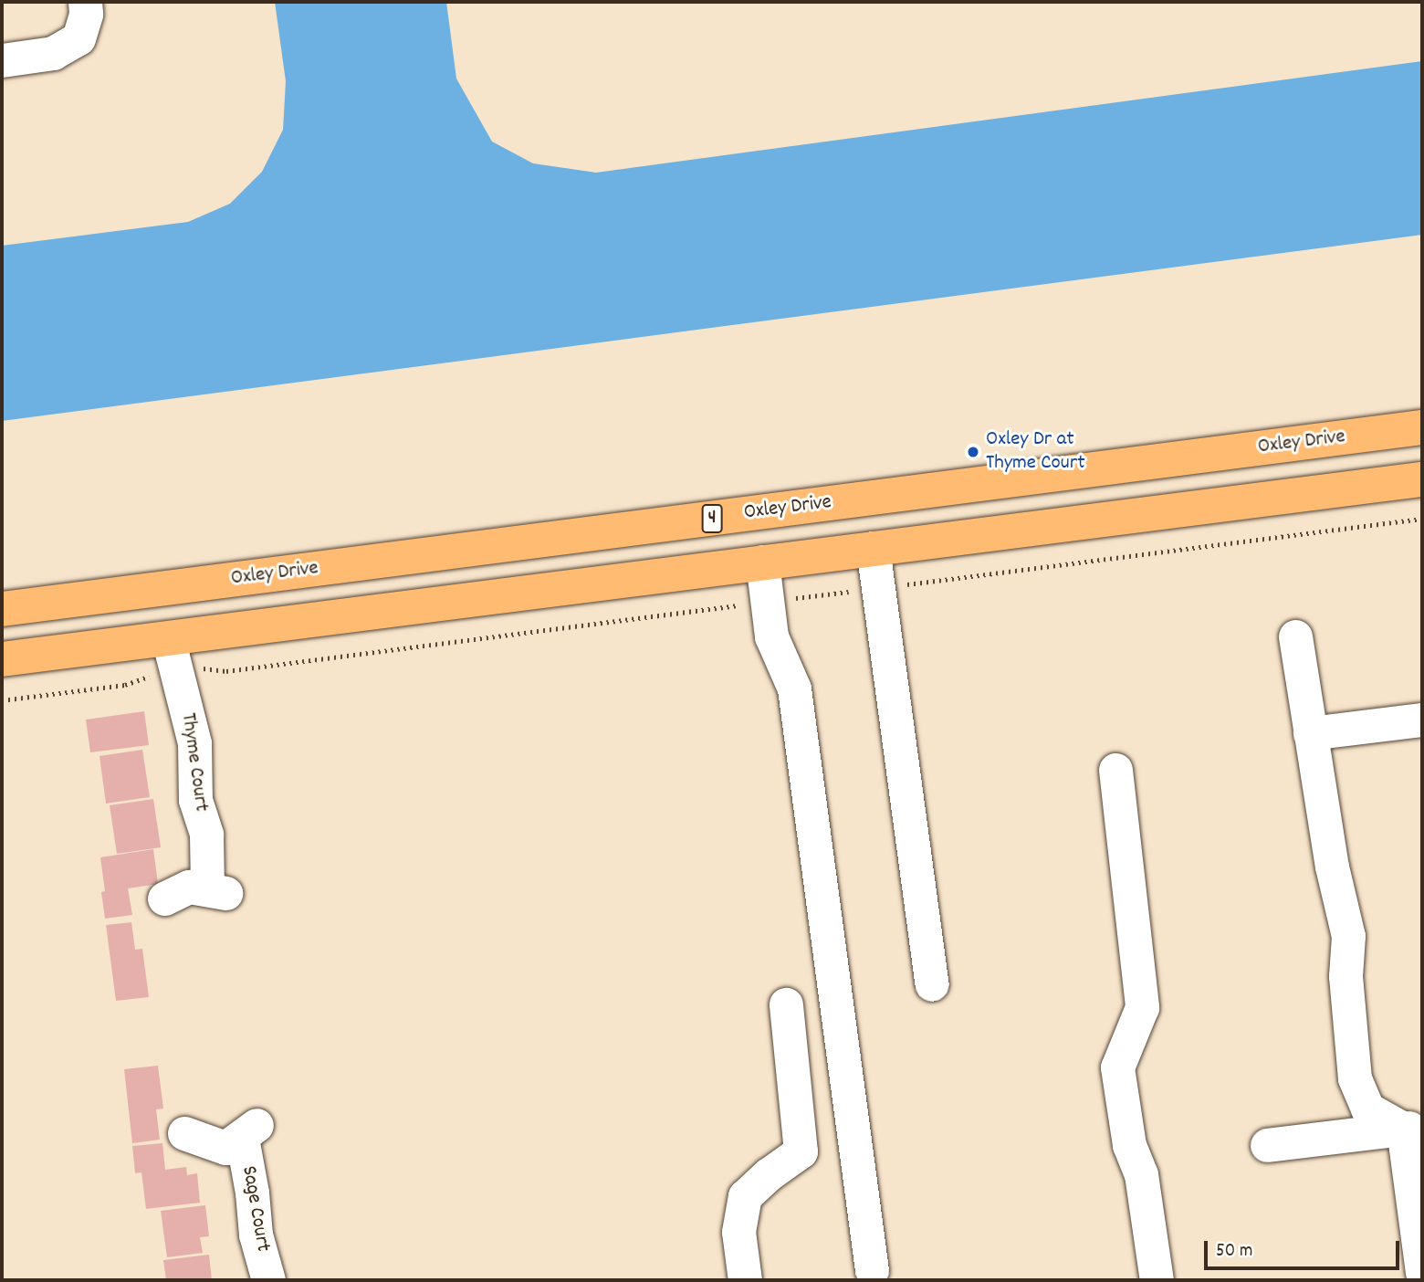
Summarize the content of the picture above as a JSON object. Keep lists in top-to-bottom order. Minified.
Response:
{"streets":{"main road":["Oxley Drive","4"],"street":["Thyme Court","Sage Court"]},"places":["Oxley Dr at Thyme Court"],"scale_bar":"50 m"}
